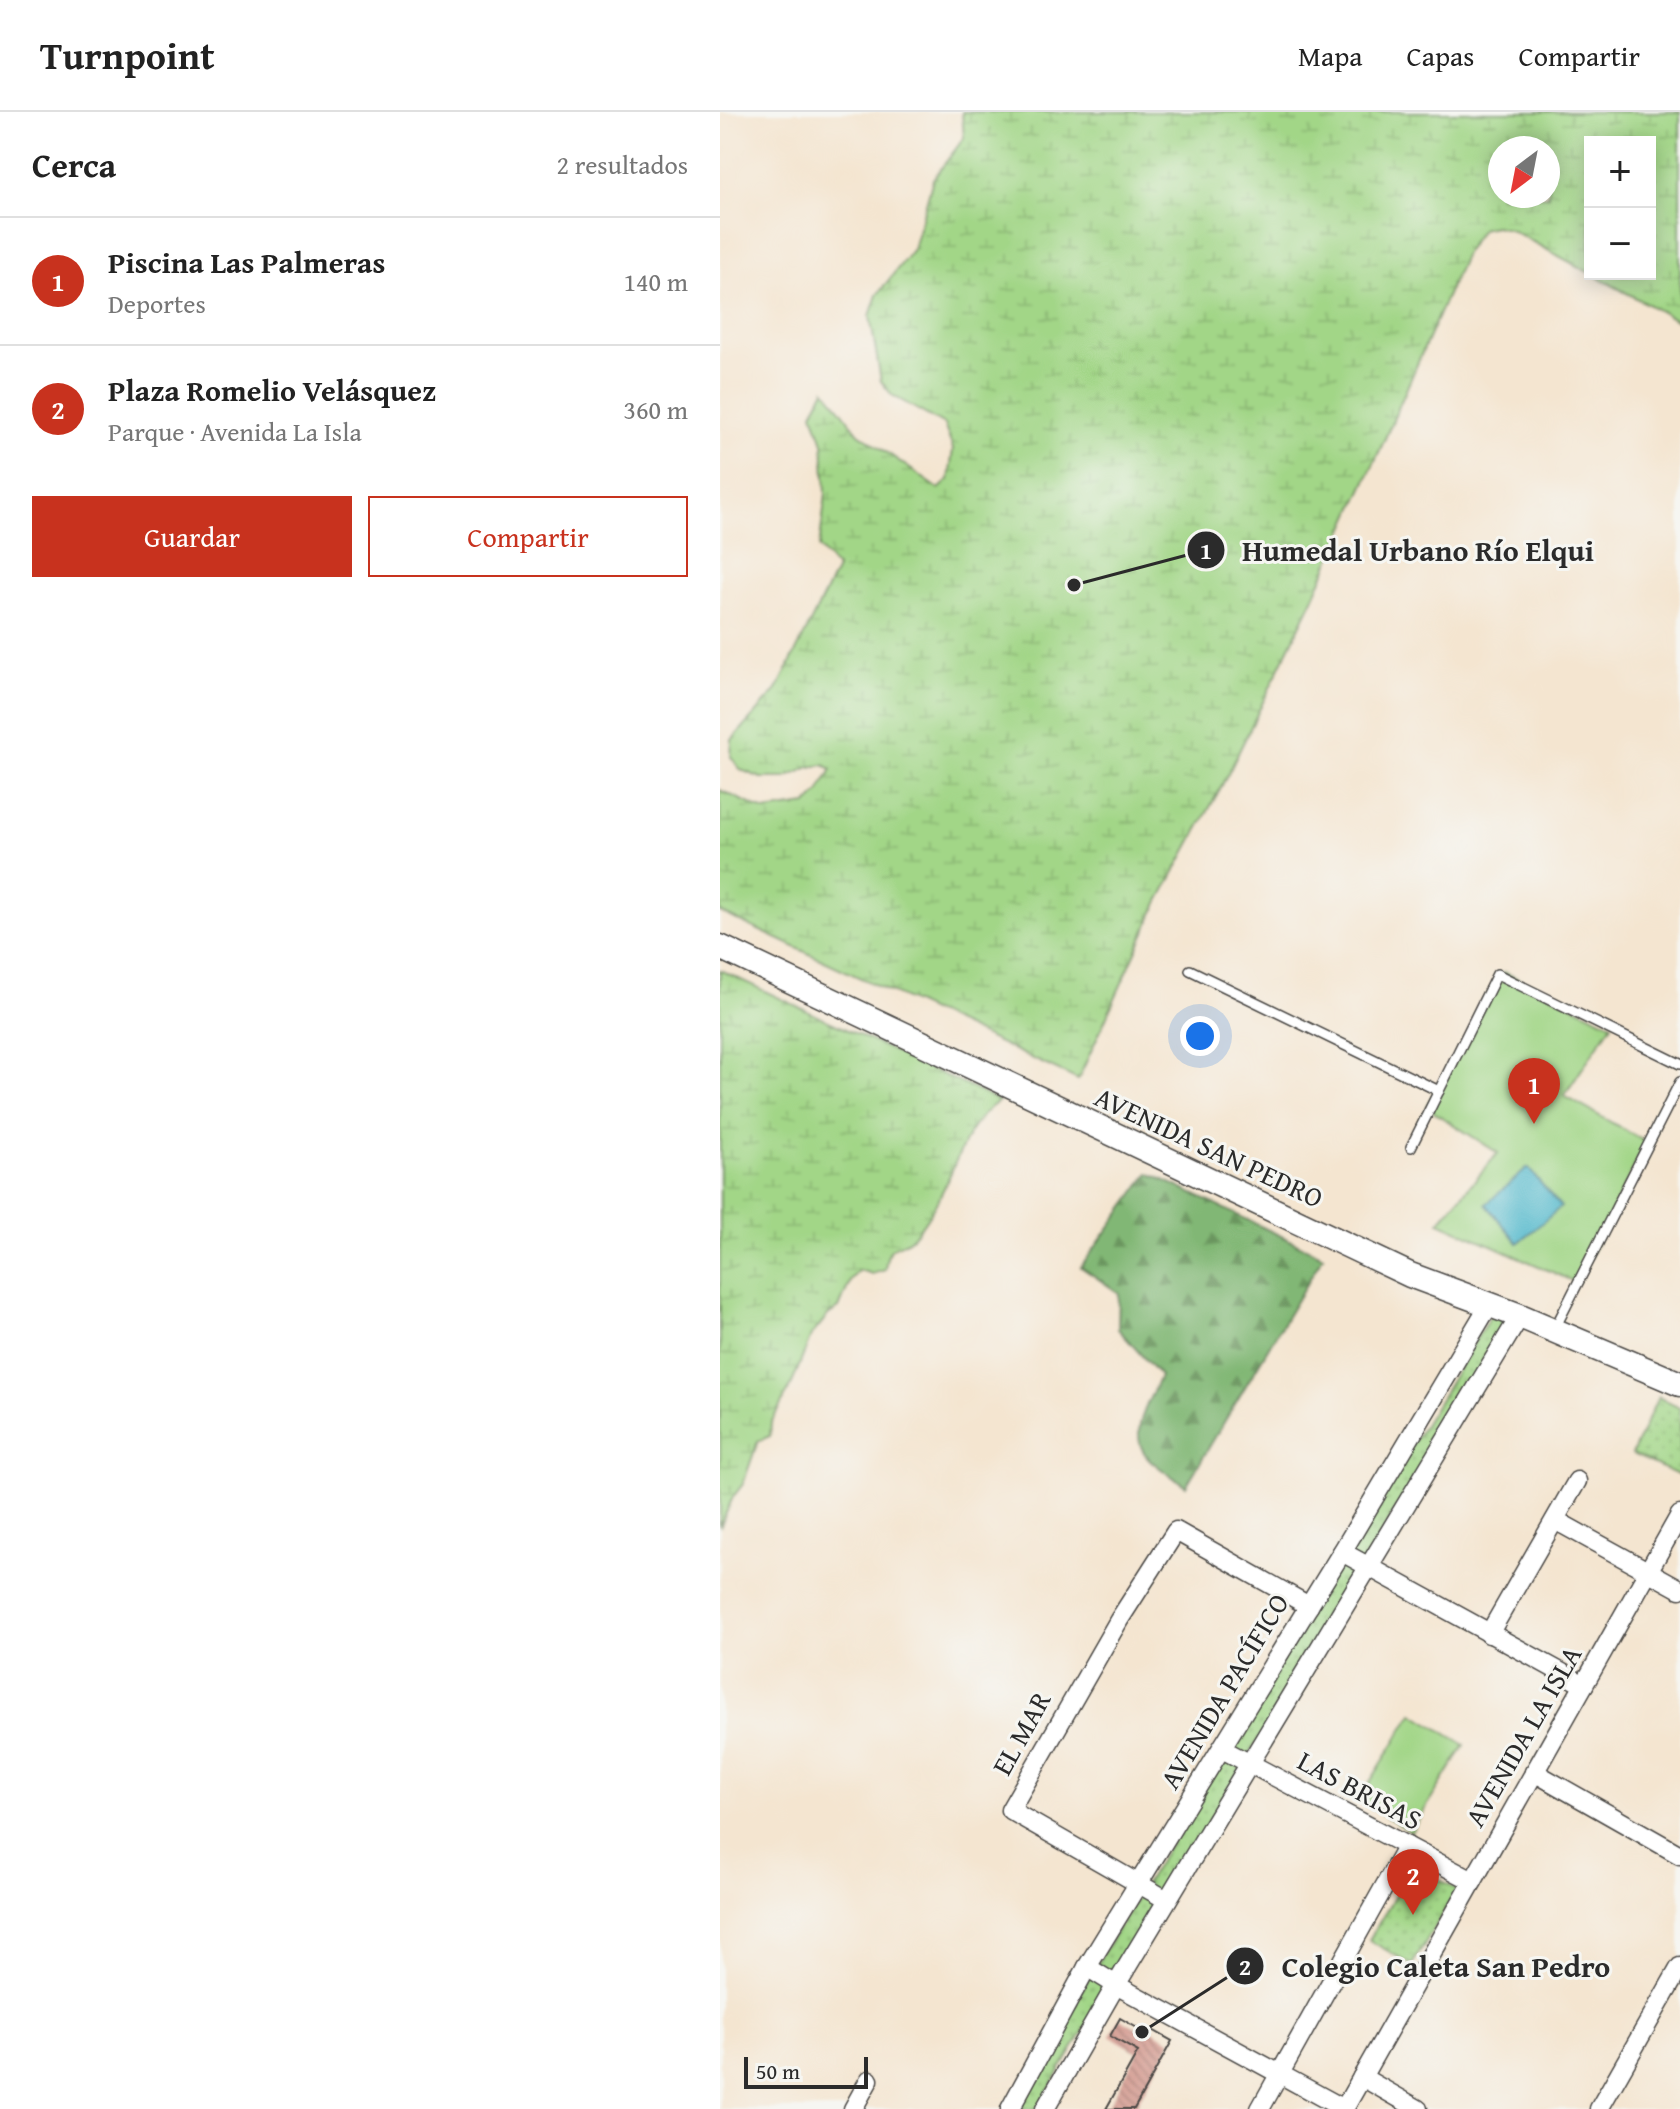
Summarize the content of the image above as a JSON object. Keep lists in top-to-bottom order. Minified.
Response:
{"streets":{"street":["AVENIDA SAN PEDRO","AVENIDA PACÍFICO","EL MAR","AVENIDA LA ISLA","LAS BRISAS"]},"crossings":[["AVENIDA SAN PEDRO","AVENIDA PACÍFICO"],["AVENIDA PACÍFICO","EL MAR"],["AVENIDA PACÍFICO","LAS BRISAS"],["AVENIDA LA ISLA","LAS BRISAS"]],"places":["Humedal Urbano Río Elqui","Colegio Caleta San Pedro"],"scale_bar":"50 m","north":"bottom left","page":{"header":"Turnpoint","nav":["Mapa","Capas","Compartir"],"heading":["Cerca","2 resultados"],"map_buttons":["+","−"],"list":[{"mark":"1","name":"Piscina Las Palmeras","note":"Deportes","value":"140 m"},{"mark":"2","name":"Plaza Romelio Velásquez","note":"Parque · Avenida La Isla","value":"360 m"}],"buttons":["Guardar","Compartir"],"pins":["1","2"],"scale":"50 m"}}
